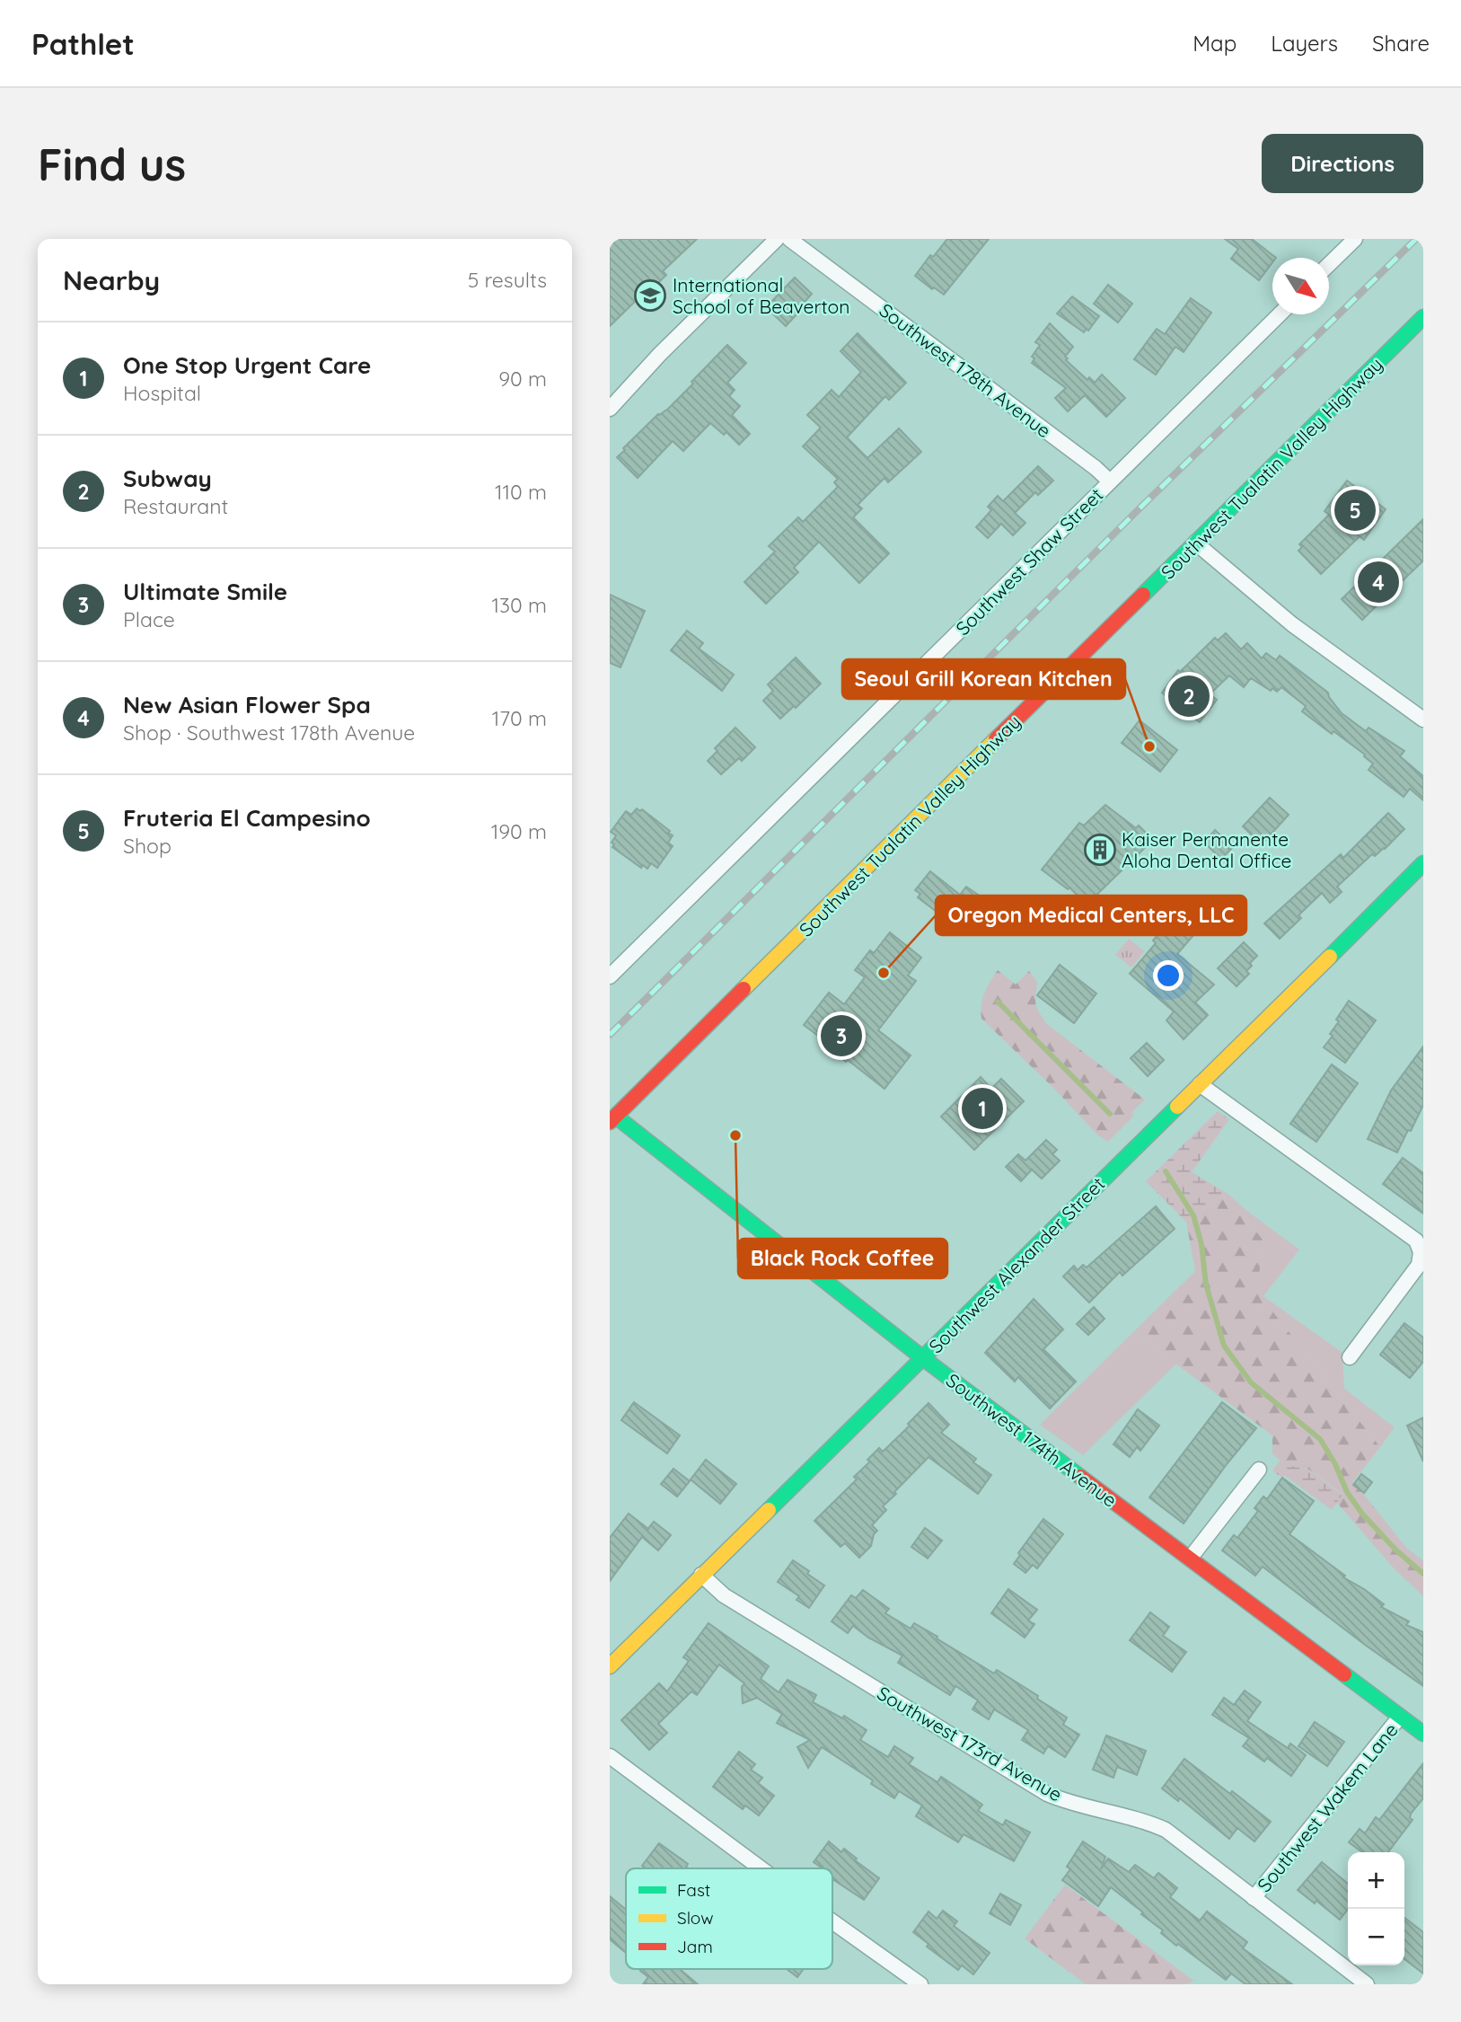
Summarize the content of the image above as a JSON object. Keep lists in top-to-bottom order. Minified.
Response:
{"streets":{"street":["Southwest 178th Avenue","Southwest Tualatin Valley Highway","Southwest Shaw Street","Southwest Alexander Street","Southwest 174th Avenue","Southwest 173rd Avenue","Southwest Wakem Lane"]},"crossings":[["Southwest 178th Avenue","Southwest Shaw Street"],["Southwest Tualatin Valley Highway","Southwest 174th Avenue"],["Southwest Alexander Street","Southwest 174th Avenue"],["Southwest Alexander Street","Southwest 173rd Avenue"],["Southwest 174th Avenue","Southwest Wakem Lane"],["Southwest 173rd Avenue","Southwest Wakem Lane"]],"places":{"school or university":["International School of Beaverton"],"other":["Seoul Grill Korean Kitchen","Oregon Medical Centers, LLC","Black Rock Coffee"],"building":["Kaiser Permanente Aloha Dental Office"]},"legend":["Fast","Slow","Jam"],"north":"bottom right","page":{"header":"Pathlet","nav":["Map","Layers","Share"],"buttons":"Directions","title":"Find us","heading":["Nearby","5 results"],"list":[{"mark":"1","name":"One Stop Urgent Care","note":"Hospital","value":"90 m"},{"mark":"2","name":"Subway","note":"Restaurant","value":"110 m"},{"mark":"3","name":"Ultimate Smile","note":"Place","value":"130 m"},{"mark":"4","name":"New Asian Flower Spa","note":"Shop · Southwest 178th Avenue","value":"170 m"},{"mark":"5","name":"Fruteria El Campesino","note":"Shop","value":"190 m"}],"pins":["5","4","2","3","1"],"map_buttons":["+","−"]}}
